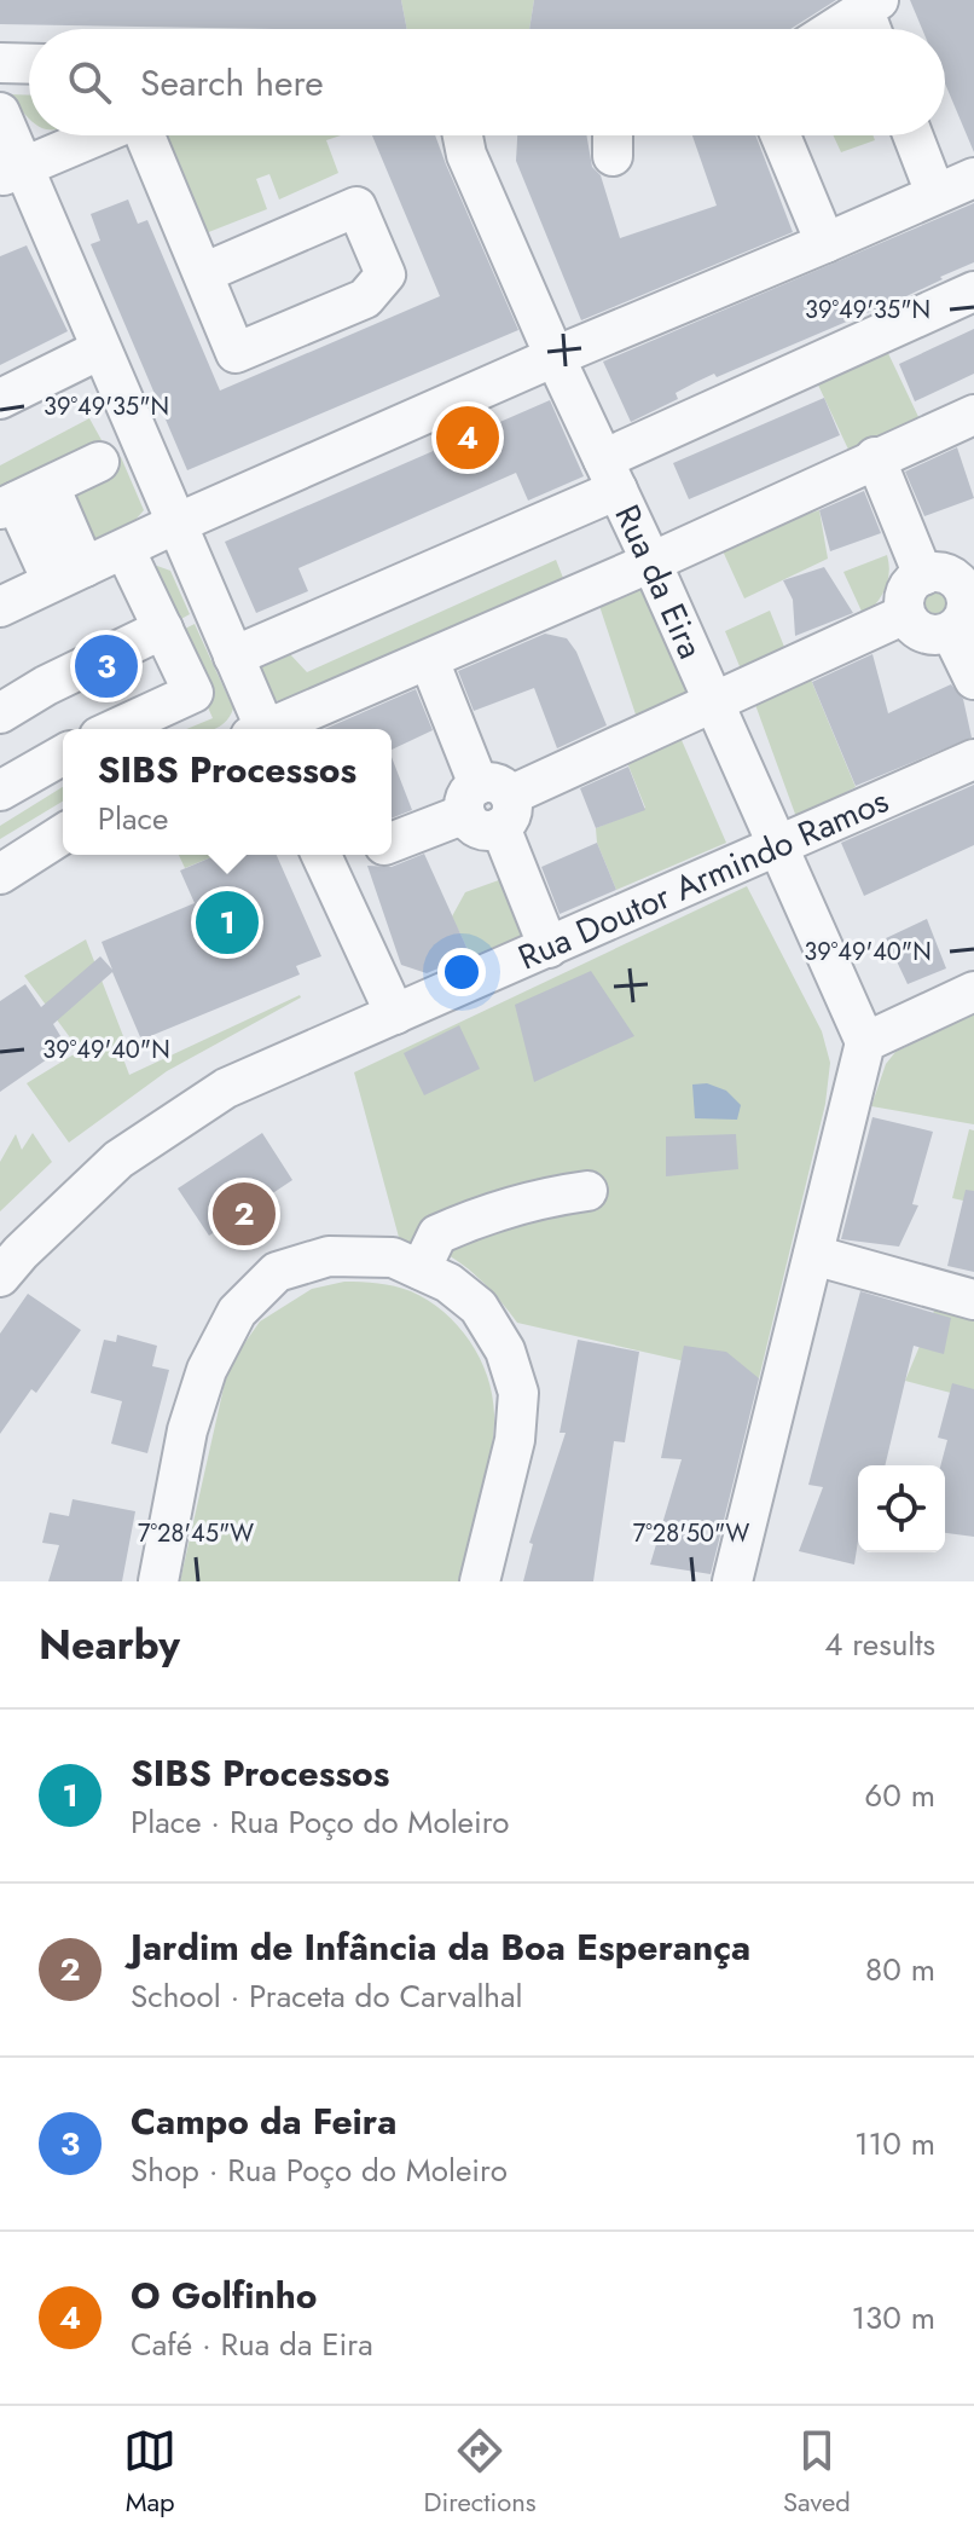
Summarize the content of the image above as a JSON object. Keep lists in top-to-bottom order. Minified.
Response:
{"streets":{"street":["Rua da Eira","Rua Doutor Armindo Ramos"]},"crossings":[["Rua da Eira","Rua Doutor Armindo Ramos"]],"page":{"search":"Search here","pins":["4","3","1","2"],"popup":["SIBS Processos","Place"],"heading":["Nearby","4 results"],"list":[{"mark":"1","name":"SIBS Processos","note":"Place · Rua Poço do Moleiro","value":"60 m"},{"mark":"2","name":"Jardim de Infância da Boa Esperança","note":"School · Praceta do Carvalhal","value":"80 m"},{"mark":"3","name":"Campo da Feira","note":"Shop · Rua Poço do Moleiro","value":"110 m"},{"mark":"4","name":"O Golfinho","note":"Café · Rua da Eira","value":"130 m"}],"nav":["Map","Directions","Saved"]},"coordinates":["39°49'35\"N","39°49'40\"N","7°28'45\"W","7°28'50\"W"]}
